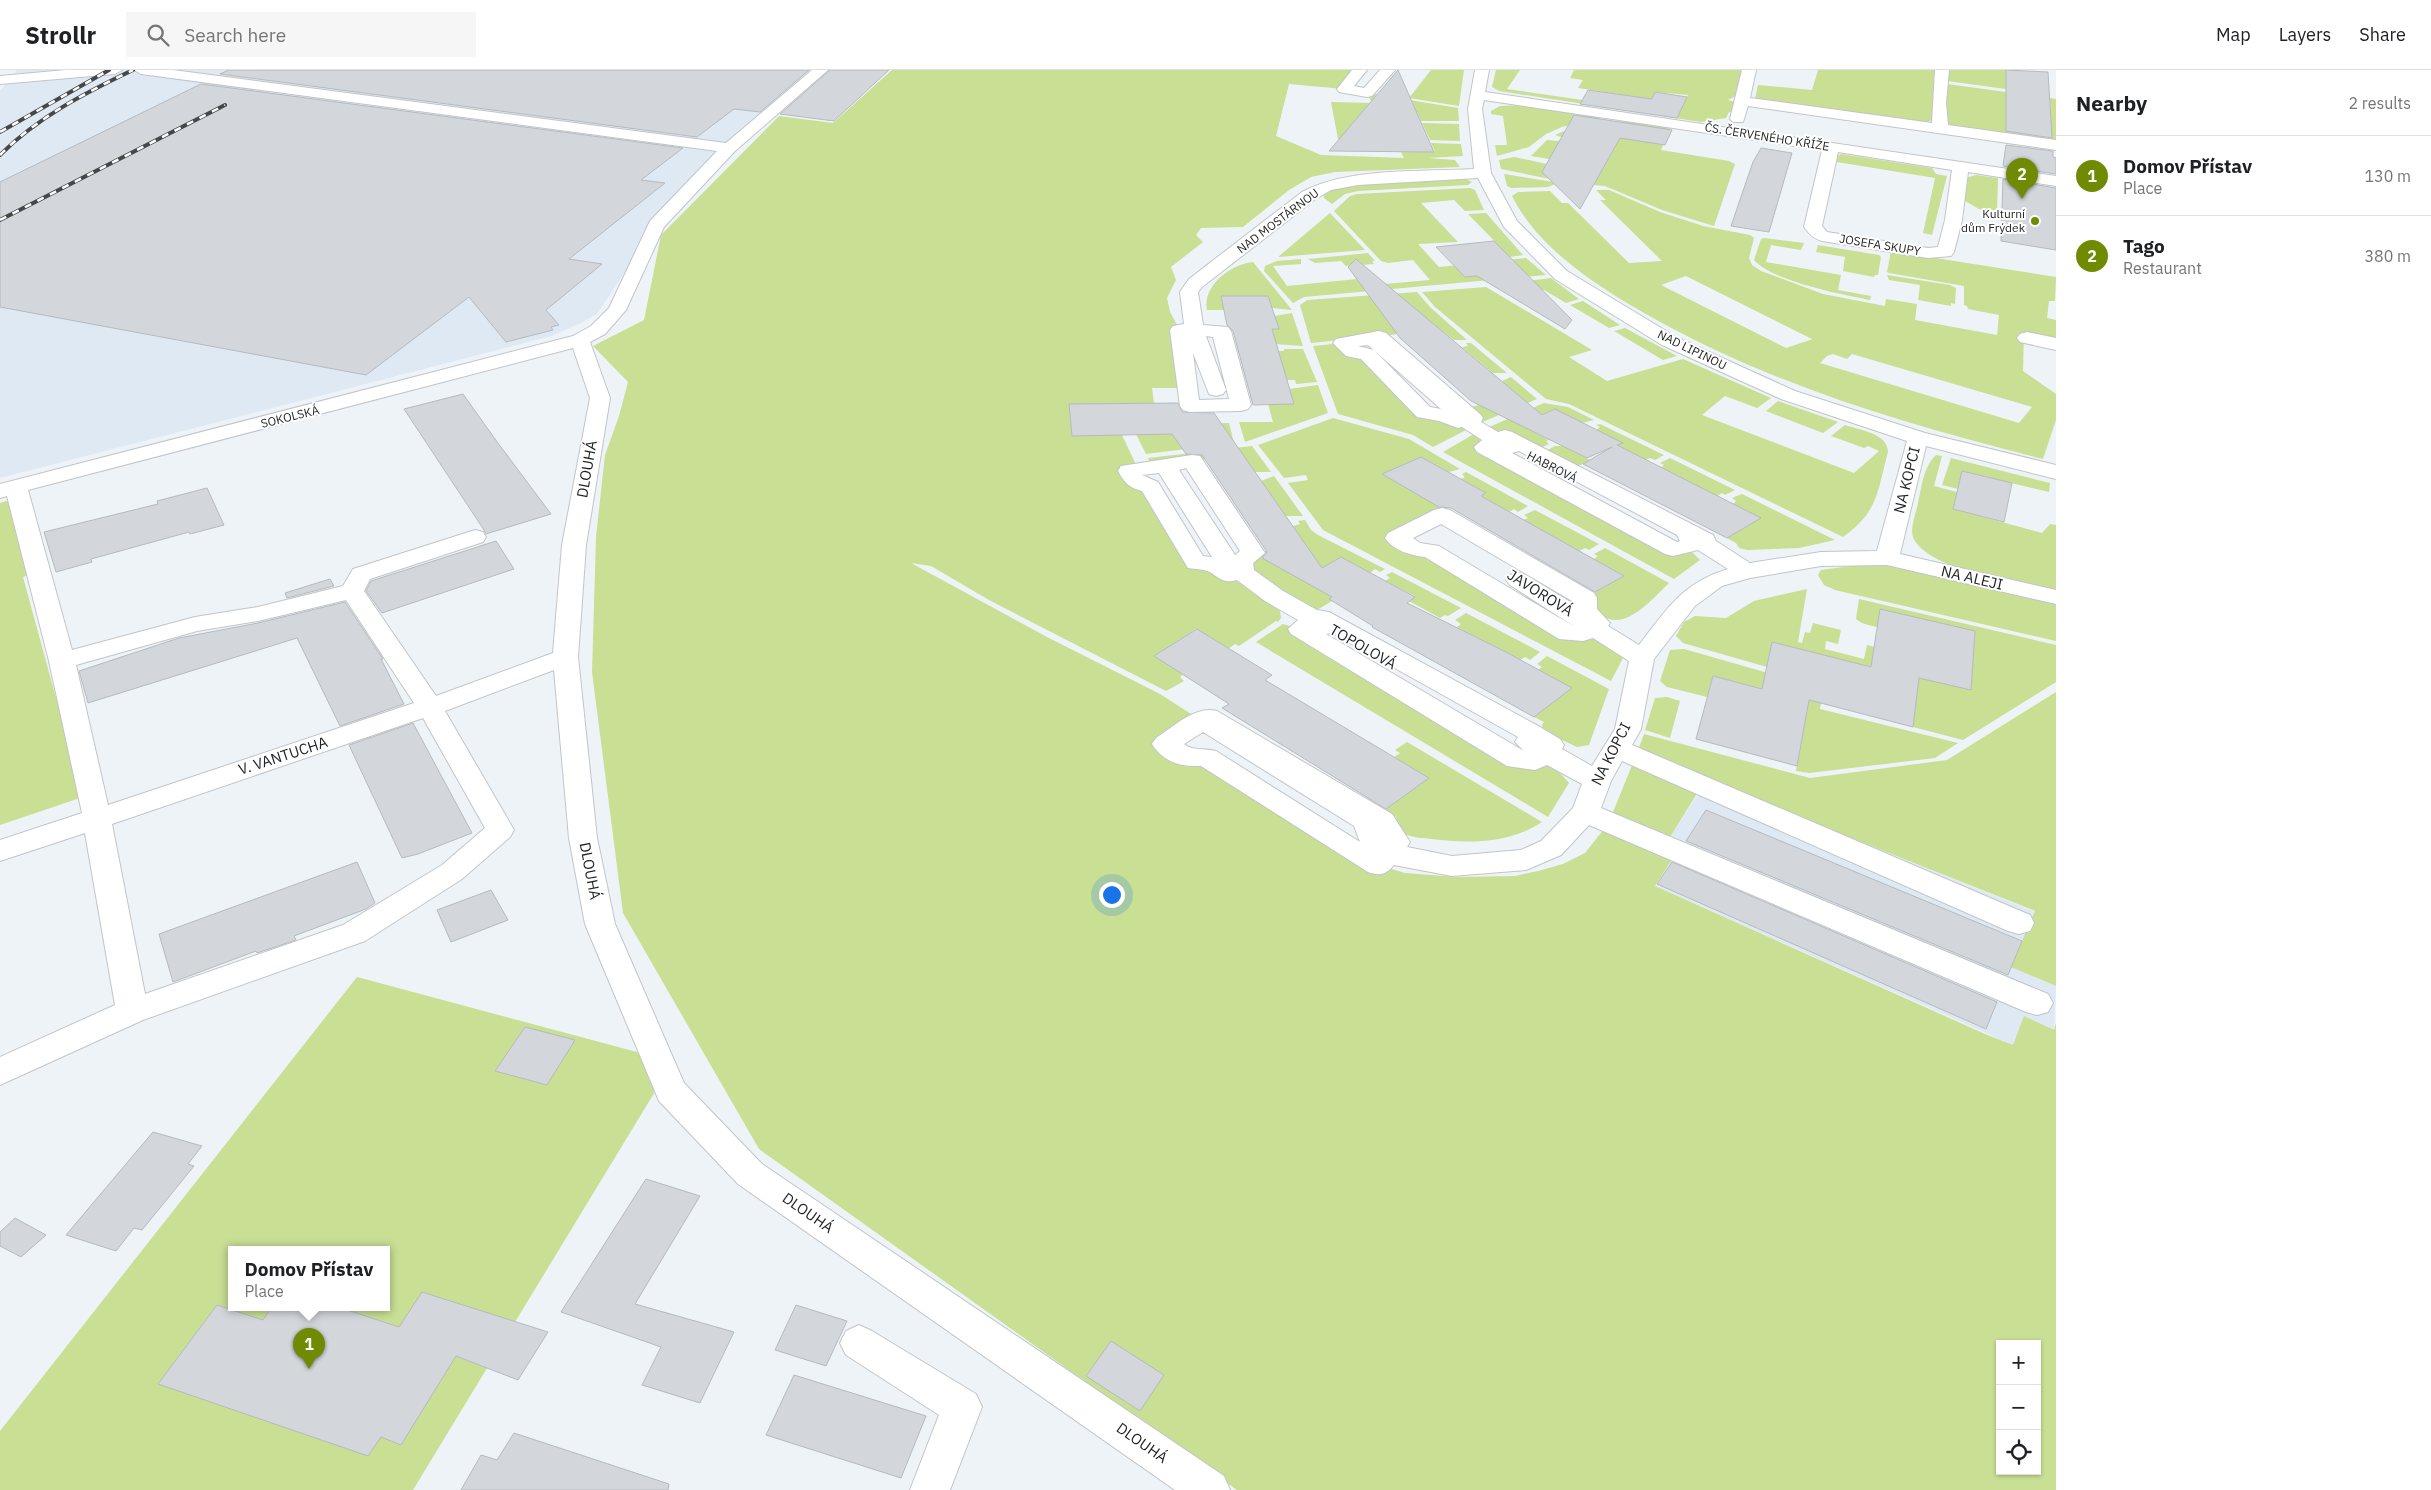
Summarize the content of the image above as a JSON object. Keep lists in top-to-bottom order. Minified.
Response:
{"streets":{"street":["ČS. ČERVENÉHO KŘÍŽE","NAD MOSTÁRNOU","JOSEFA SKUPY","NAD LIPINOU","SOKOLSKÁ","DLOUHÁ","NA KOPCI","NA ALEJI","JAVOROVÁ","TOPOLOVÁ","V. VANTUCHA"]},"crossings":[["ČS. ČERVENÉHO KŘÍŽE","JOSEFA SKUPY"],["ČS. ČERVENÉHO KŘÍŽE","NAD LIPINOU"],["NAD MOSTÁRNOU","NAD LIPINOU"],["NAD LIPINOU","NA KOPCI"],["SOKOLSKÁ","DLOUHÁ"],["DLOUHÁ","V. VANTUCHA"],["NA KOPCI","NA ALEJI"],["NA KOPCI","JAVOROVÁ"],["NA KOPCI","TOPOLOVÁ"]],"places":["Kulturní dům Frýdek"],"page":{"header":"Strollr","search":"Search here","nav":["Map","Layers","Share"],"heading":["Nearby","2 results"],"list":[{"mark":"1","name":"Domov Přístav","note":"Place","value":"130 m"},{"mark":"2","name":"Tago","note":"Restaurant","value":"380 m"}],"pins":["2","1"],"popup":["Domov Přístav","Place"],"map_buttons":["+","−"]}}
